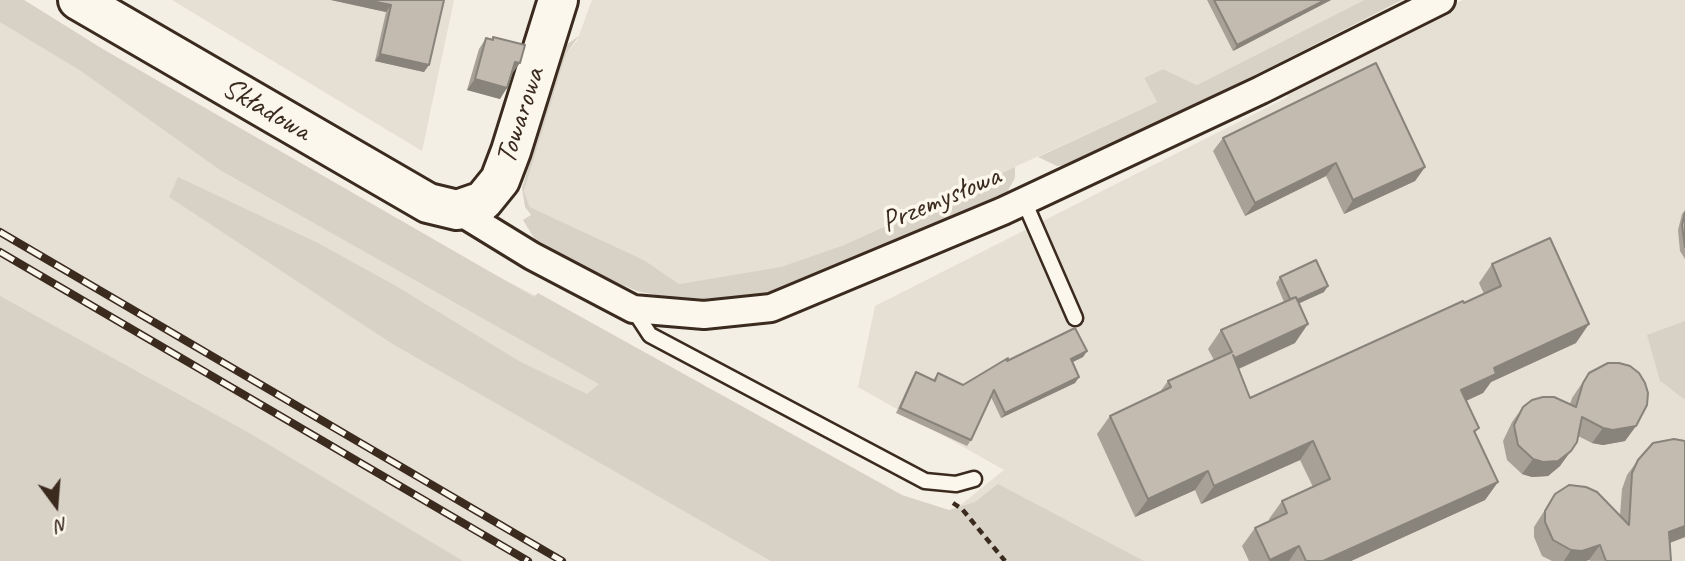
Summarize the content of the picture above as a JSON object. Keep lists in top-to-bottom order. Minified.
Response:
{"streets":{"street":["Składowa","Towarowa","Przemysłowa"]},"crossings":[["Składowa","Towarowa"],["Składowa","Przemysłowa"],["Towarowa","Przemysłowa"]],"north":"bottom"}
